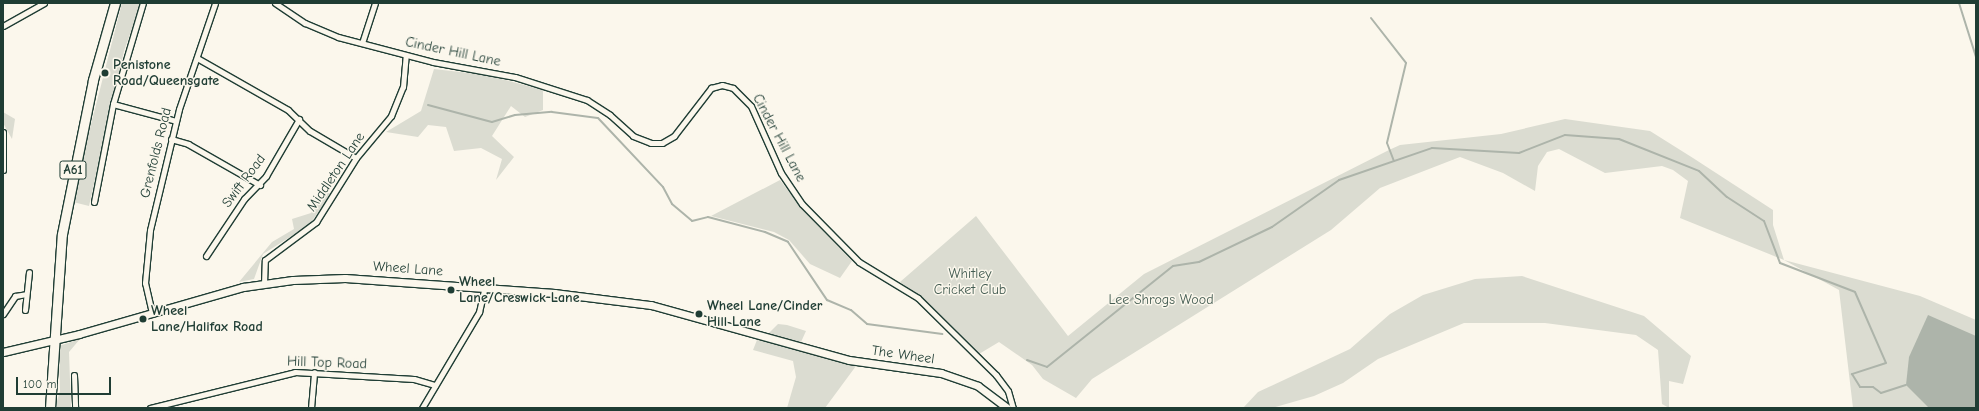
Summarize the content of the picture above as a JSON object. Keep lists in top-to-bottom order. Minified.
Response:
{"streets":{"highway":["A61"],"street":["Cinder Hill Lane","Grenfolds Road","Middleton Lane","Swift Road","Wheel Lane","The Wheel","Hill Top Road"]},"crossings":[["Cinder Hill Lane","Middleton Lane"],["Grenfolds Road","Wheel Lane"],["A61","Wheel Lane"],["Middleton Lane","Wheel Lane"],["Wheel Lane","The Wheel"]],"parks":["Whitley Cricket Club","Lee Shrogs Wood"],"places":["Penistone Road/Queensgate","Wheel Lane/Creswick Lane","Wheel Lane/Cinder Hill Lane","Wheel Lane/Halifax Road"],"scale_bar":"100 m"}
